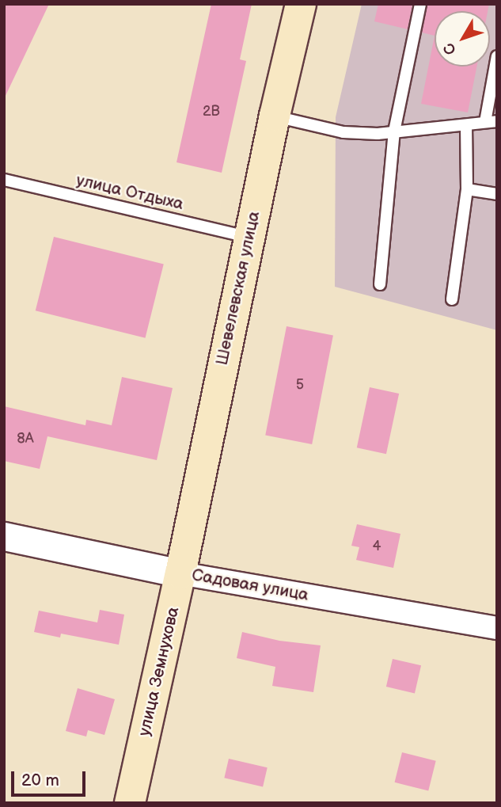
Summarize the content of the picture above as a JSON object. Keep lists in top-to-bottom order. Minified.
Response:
{"streets":{"main road":["Шевелевская улица","улица Земнухова"],"street":["Садовая улица"],"lane":["улица Отдыха"]},"crossings":[["улица Отдыха","Шевелевская улица"],["Шевелевская улица","Садовая улица"],["Шевелевская улица","улица Земнухова"],["Садовая улица","улица Земнухова"]],"house_numbers":["2В","5","8А","4"],"scale_bar":"20 m","north":"bottom left"}
